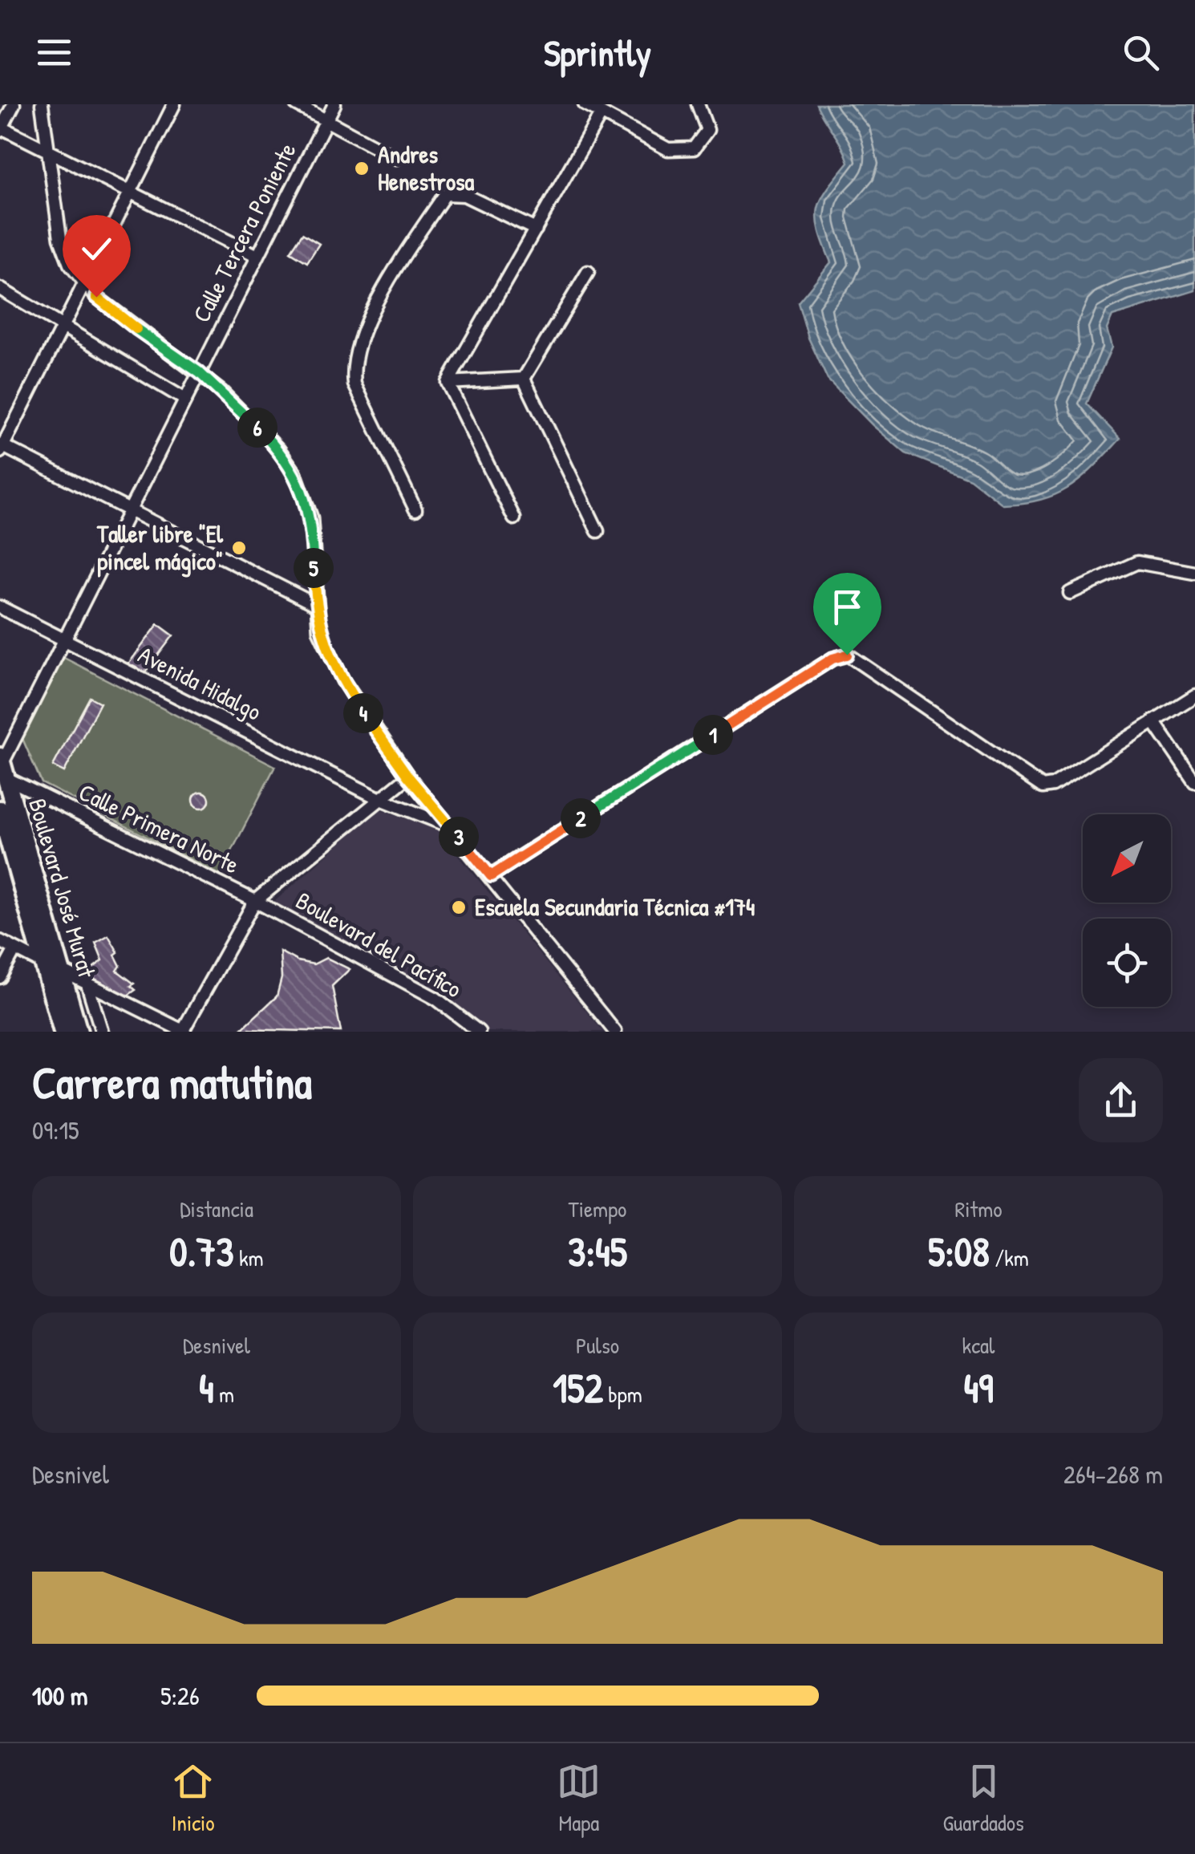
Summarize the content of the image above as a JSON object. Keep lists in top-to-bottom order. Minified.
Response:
{"streets":{"highway":["Boulevard José Murat"],"street":["Calle Tercera Poniente","Avenida Hidalgo","Calle Primera Norte","Boulevard del Pacífico"]},"crossings":[["Calle Tercera Poniente","Avenida Hidalgo"],["Calle Tercera Poniente","Calle Primera Norte"],["Calle Tercera Poniente","Boulevard José Murat"],["Calle Primera Norte","Boulevard José Murat"],["Calle Primera Norte","Boulevard del Pacífico"]],"places":["Andres Henestrosa","Taller libre \"El pincel mágico\"","Escuela Secundaria Técnica #174"],"north":"bottom left","page":{"header":"Sprintly","pins":["6","5","4","1","2","3"],"heading":["Carrera matutina","09:15"],"stats":[["Distancia","0.73 km"],["Tiempo","3:45"],["Ritmo","5:08 /km"],["Desnivel","4 m"],["Pulso","152 bpm"],["kcal","49"]],"chart":["Desnivel","264–268 m"],"list":[{"name":"100 m","note":"5:26"}],"tabs":["Inicio","Mapa","Guardados"]}}
